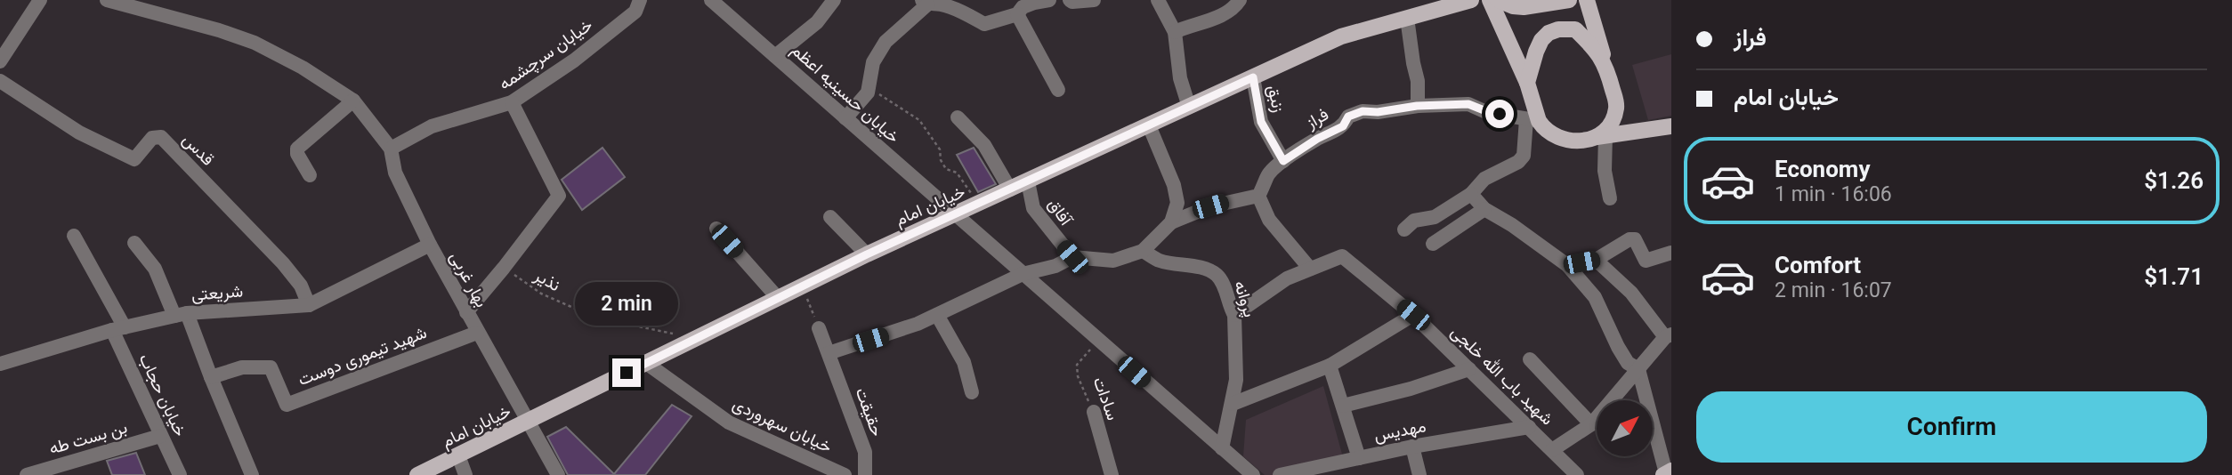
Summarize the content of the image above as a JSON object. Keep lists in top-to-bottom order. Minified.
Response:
{"streets":{"main road":["خیابان امام"],"street":["خیابان سرچشمه","خیابان حسینیه اعظم","زنبق","فراز","قدس","آفاق","بهار غربی","شریعتی","پروانه","شهید تیموری دوست","شهید باب الله خلجی","خیابان حجاب","سادات","حقیقت","خیابان سهروردی","مهدیس","بن بست طه"],"path":["نذیر"]},"crossings":[["خیابان سرچشمه","بهار غربی"],["خیابان حسینیه اعظم","خیابان امام"],["خیابان حسینیه اعظم","پروانه"],["خیابان حسینیه اعظم","سادات"],["زنبق","فراز"],["زنبق","خیابان امام"],["قدس","شریعتی"],["خیابان امام","آفاق"],["خیابان امام","بهار غربی"],["خیابان امام","نذیر"],["خیابان امام","خیابان سهروردی"],["بهار غربی","شریعتی"],["بهار غربی","شهید تیموری دوست"],["شریعتی","خیابان حجاب"],["شهید باب الله خلجی","مهدیس"],["خیابان حجاب","بن بست طه"]],"north":"top right","page":{"banner":["فراز","خیابان امام"],"list":[{"name":"Economy","note":"1 min · 16:06","value":"$1.26"},{"name":"Comfort","note":"2 min · 16:07","value":"$1.71"}],"bubble":"2 min","buttons":"Confirm"}}
